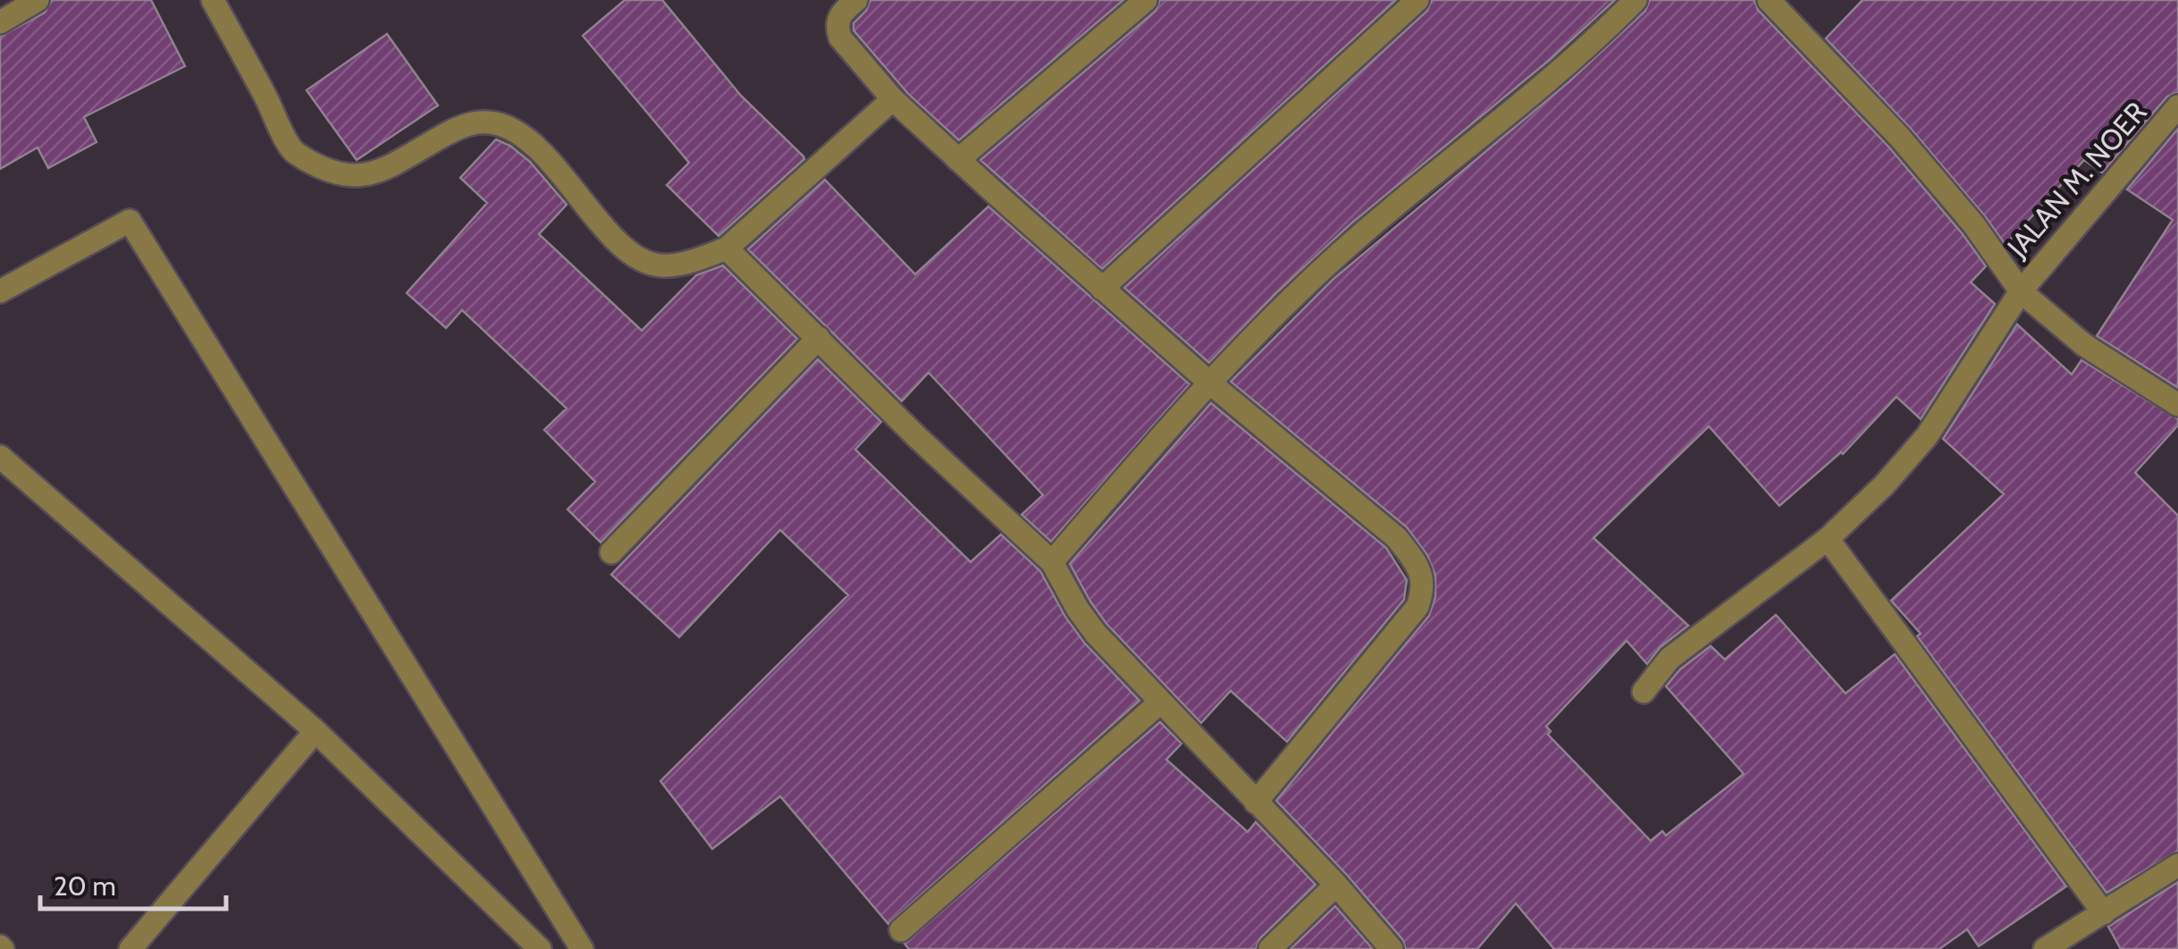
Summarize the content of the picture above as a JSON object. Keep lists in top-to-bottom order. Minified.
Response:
{"streets":{"street":["JALAN M. NOER"]},"scale_bar":"20 m"}
